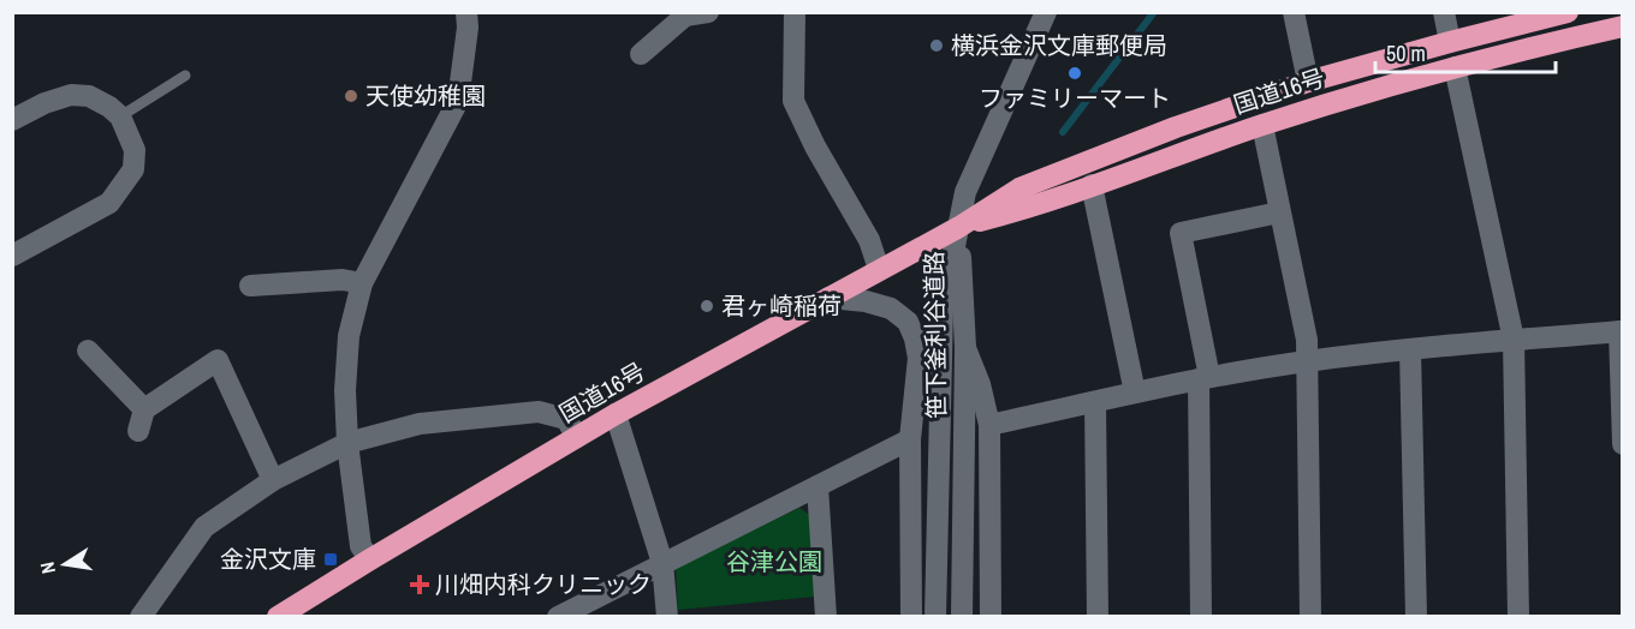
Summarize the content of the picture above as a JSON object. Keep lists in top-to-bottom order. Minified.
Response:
{"streets":{"highway":["国道16号"],"street":["笹下釜利谷道路"]},"crossings":[["国道16号","笹下釜利谷道路"]],"parks":["谷津公園"],"places":{"other":["横浜金沢文庫郵便局","ファミリーマート","天使幼稚園","君ヶ崎稲荷"],"transit":["金沢文庫"],"health":["川畑内科クリニック"]},"scale_bar":"50 m","north":"left"}
